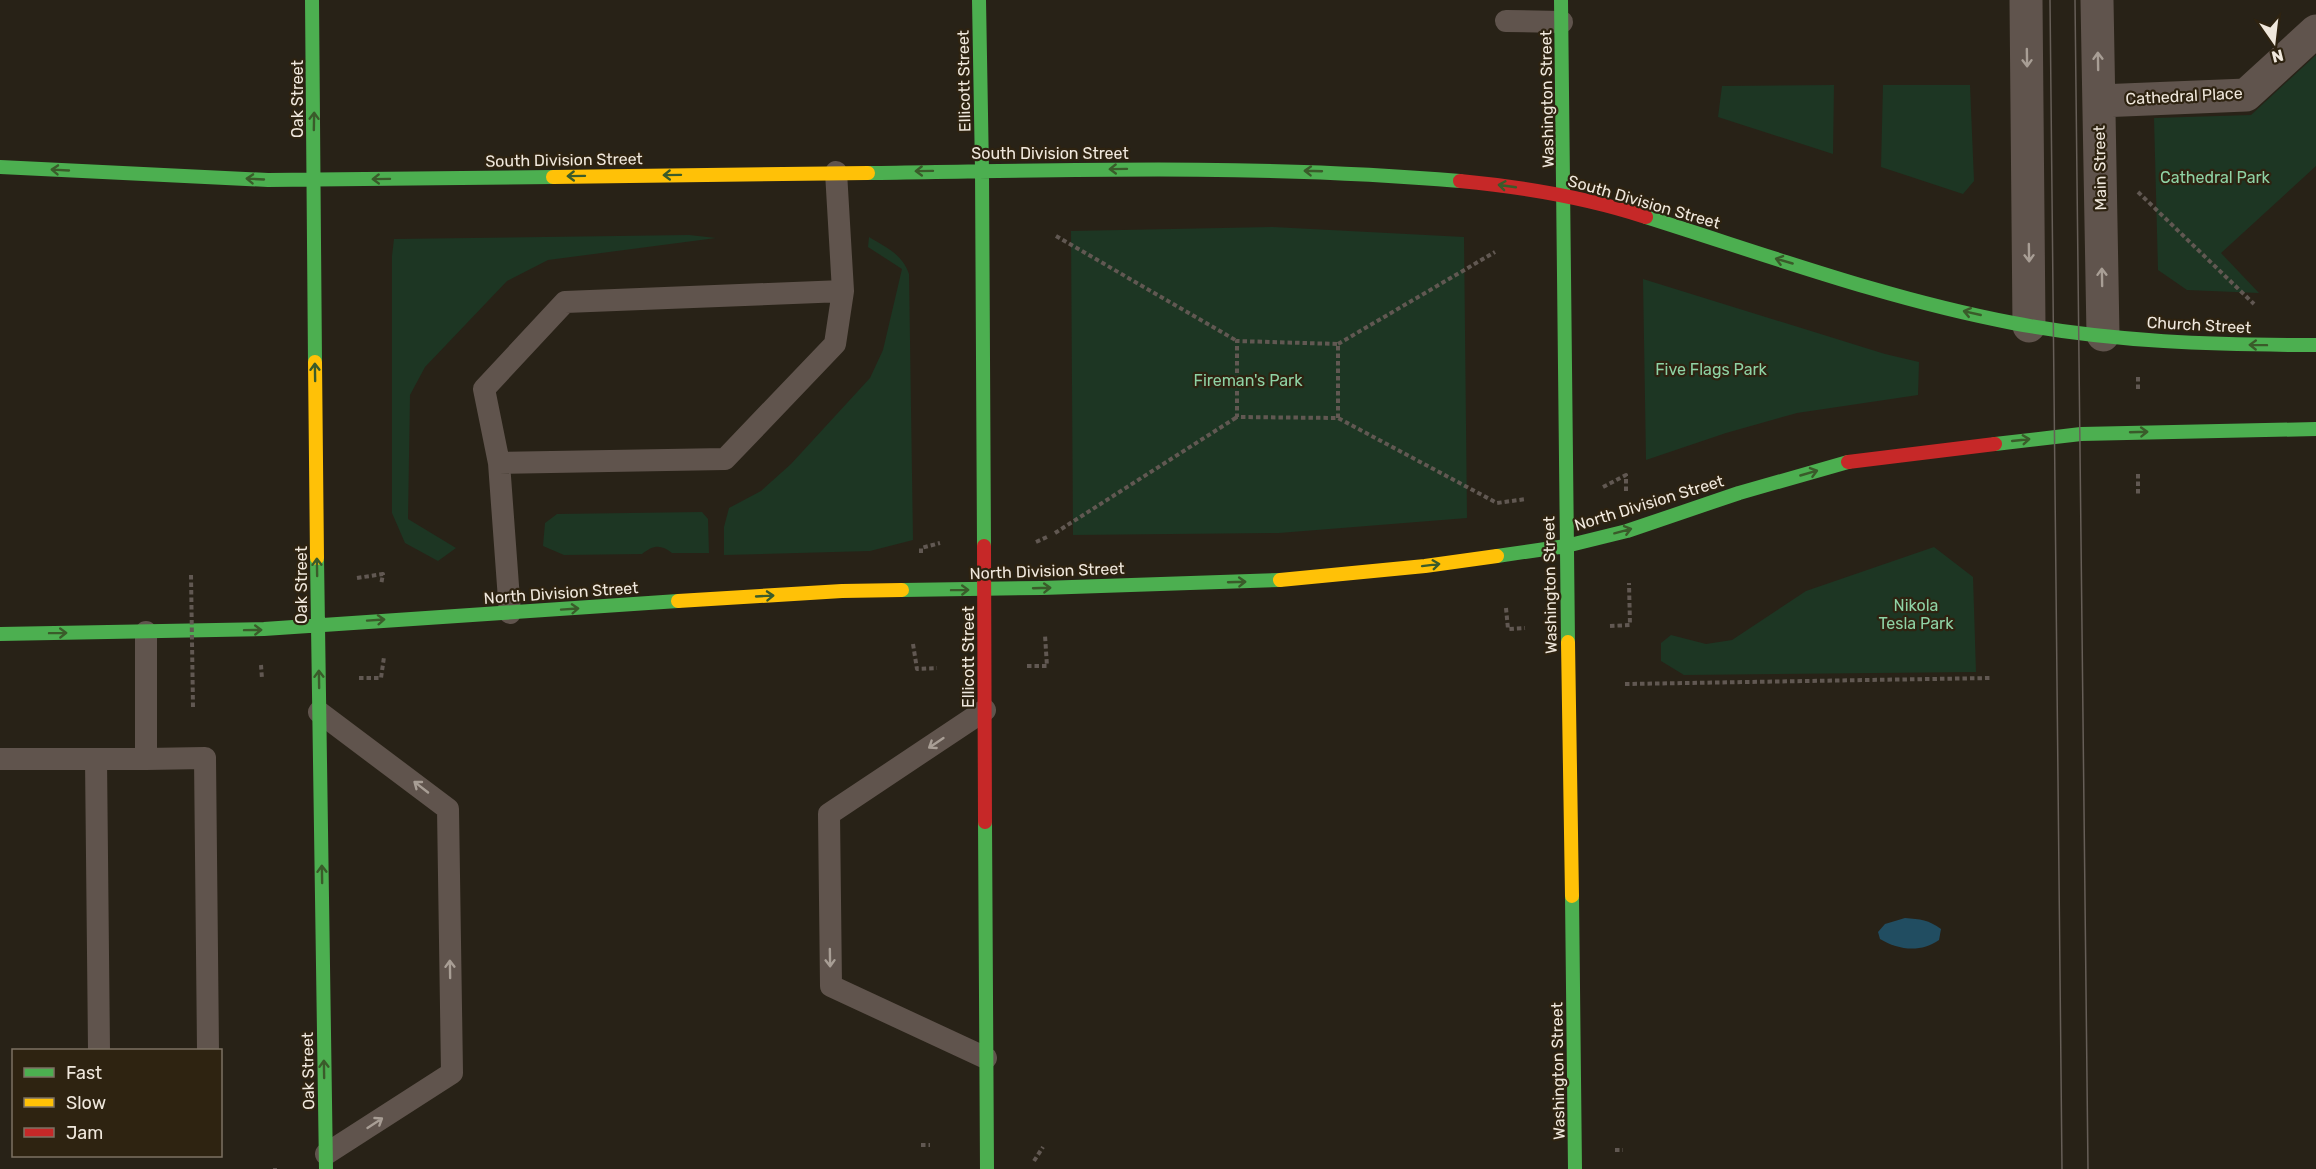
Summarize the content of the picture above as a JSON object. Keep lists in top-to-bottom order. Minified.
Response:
{"streets":{"main road":["Ellicott Street","Oak Street","Washington Street","South Division Street","Church Street","North Division Street"],"street":["Cathedral Place","Main Street"]},"crossings":[["Ellicott Street","South Division Street"],["Ellicott Street","North Division Street"],["Cathedral Place","Main Street"],["Oak Street","South Division Street"],["Oak Street","North Division Street"],["Washington Street","South Division Street"],["Washington Street","North Division Street"],["South Division Street","Main Street"],["South Division Street","Church Street"],["Main Street","Church Street"]],"one_way":["Oak Street","South Division Street","Church Street","North Division Street"],"parks":["Cathedral Park","Five Flags Park","Fireman's Park","Nikola Tesla Park"],"legend":["Fast","Slow","Jam"],"north":"bottom"}
